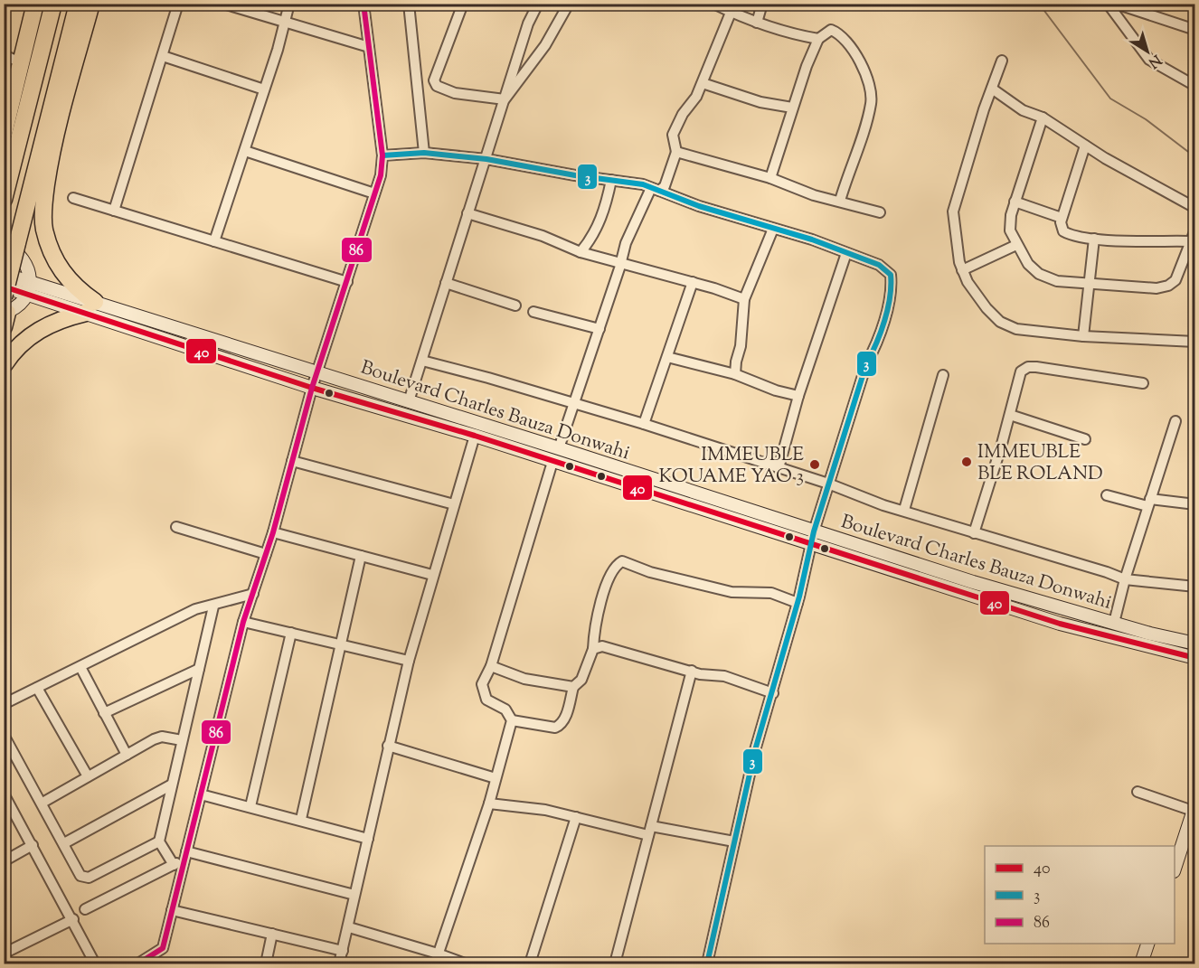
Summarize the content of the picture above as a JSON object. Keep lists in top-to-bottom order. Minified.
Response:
{"streets":{"main road":["Boulevard Charles Bauza Donwahi"]},"places":["IMMEUBLE BLE ROLAND","IMMEUBLE KOUAME YAO 3"],"lines":["transit line 86","transit line 3","transit line 40"],"legend":["40","3","86"],"north":"bottom right"}
